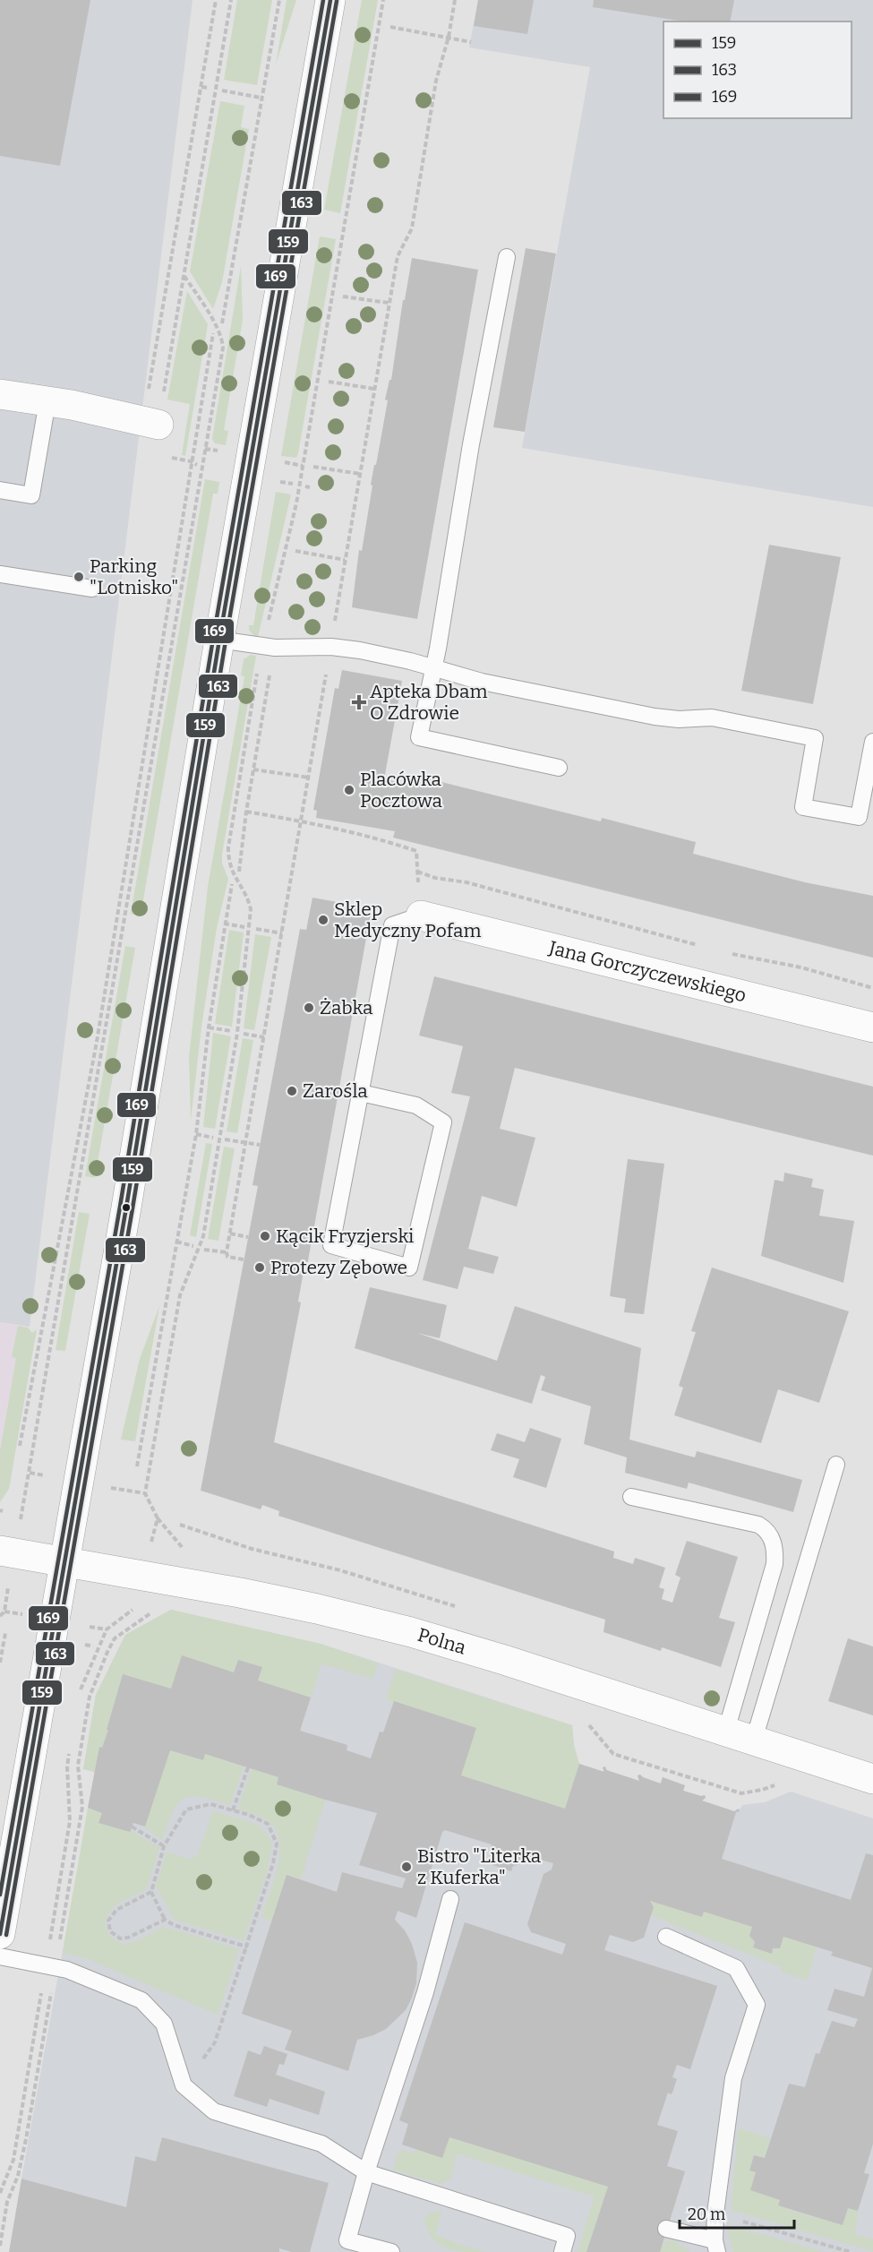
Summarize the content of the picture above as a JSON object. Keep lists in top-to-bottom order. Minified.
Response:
{"streets":{"street":["Jana Gorczyczewskiego","Polna"]},"places":{"other":["Parking \"Lotnisko\"","Placówka Pocztowa","Sklep Medyczny Pofam","Żabka","Zarośla","Kącik Fryzjerski","Protezy Zębowe","Bistro \"Literka z Kuferka\""],"health":["Apteka Dbam O Zdrowie"]},"lines":["transit line 159","transit line 169","transit line 163"],"legend":["159","163","169"],"scale_bar":"20 m"}
